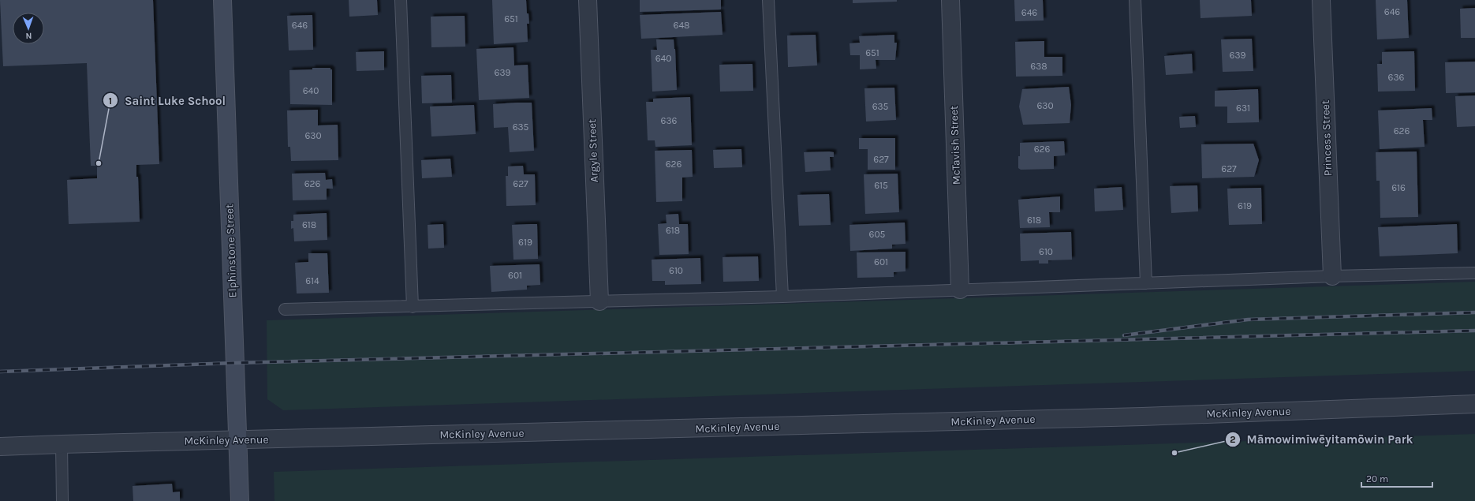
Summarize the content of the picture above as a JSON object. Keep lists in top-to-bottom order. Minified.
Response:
{"streets":{"street":["Princess Street","McTavish Street","Argyle Street","Elphinstone Street","McKinley Avenue"]},"crossings":[["Elphinstone Street","McKinley Avenue"]],"places":["Saint Luke School","Māmowimīwēyitamōwin Park"],"house_numbers":["646","646","651","646","648","651","639","640","638","639","636","640","630","635","631","636","635","626","630","626","627","626","627","626","627","615","616","619","618","618","618","605","619","610","601","610","601","614"],"scale_bar":"20 m","north":"bottom"}
